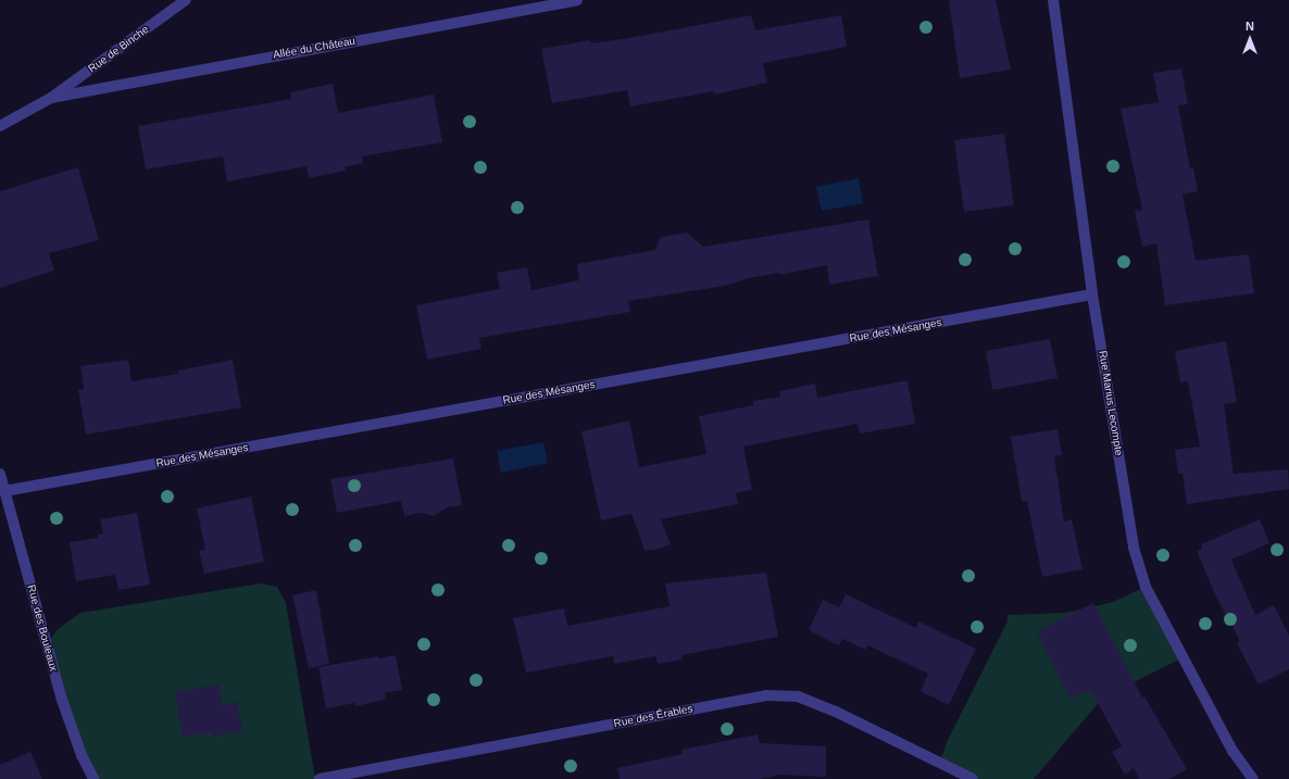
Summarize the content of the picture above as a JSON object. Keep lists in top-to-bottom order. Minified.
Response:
{"streets":{"street":["Allée du Château","Rue de Binche","Rue des Mésanges","Rue Marius Lecompte","Rue des Bouleaux","Rue des Érables"]},"crossings":[["Allée du Château","Rue de Binche"],["Rue des Mésanges","Rue Marius Lecompte"],["Rue des Mésanges","Rue des Bouleaux"]],"north":"top"}
